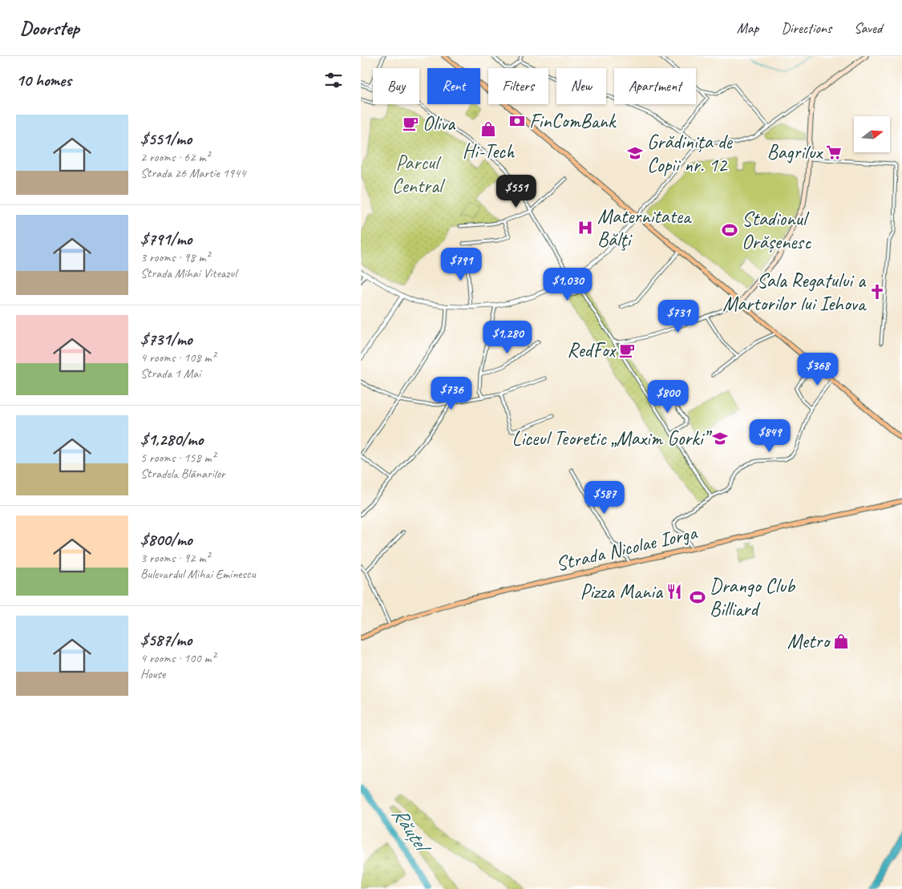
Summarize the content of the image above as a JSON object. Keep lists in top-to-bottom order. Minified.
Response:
{"streets":{"main road":["Strada Nicolae Iorga"]},"water":["Răuțel"],"parks":["Parcul Central"],"places":{"bank":["FinComBank"],"cafe":["Oliva","RedFox"],"shop":["Hi-Tech","Metro"],"supermarket":["Bagrilux"],"school or university":["Grădinița de Copii nr. 12","Liceul Teoretic „Maxim Gorki”"],"hospital":["Maternitatea Bălţi"],"sports":["Stadionul Orășenesc","Drango Club Billiard"],"church":["Sala Regatului a Martorilor lui Iehova"],"restaurant":["Pizza Mania"]},"north":"right","page":{"header":"Doorstep","nav":["Map","Directions","Saved"],"heading":"10 homes","chip":["Buy","Rent","Filters","New","Apartment"],"list":[{"name":"$551/mo","note":"2 rooms · 62 m² · Strada 26 Martie 1944"},{"name":"$791/mo","note":"3 rooms · 98 m² · Strada Mihai Viteazul"},{"name":"$731/mo","note":"4 rooms · 108 m² · Strada 1 Mai"},{"name":"$1,280/mo","note":"5 rooms · 158 m² · Stradela Blănarilor"},{"name":"$800/mo","note":"3 rooms · 92 m² · Bulevardul Mihai Eminescu"},{"name":"$587/mo","note":"4 rooms · 100 m² · House"}],"price":["$551","$791","$1,030","$731","$1,280","$368","$736","$800","$849","$587"]}}
